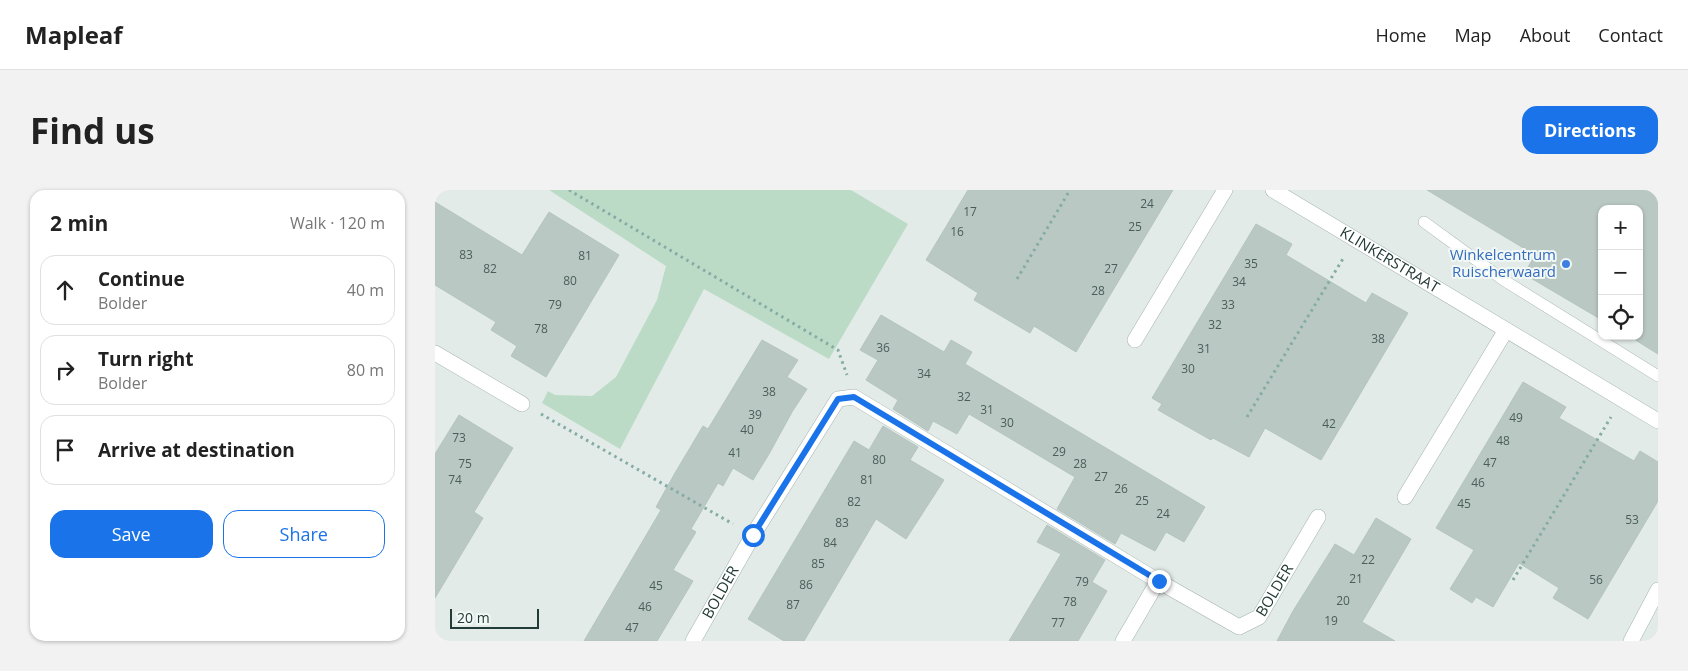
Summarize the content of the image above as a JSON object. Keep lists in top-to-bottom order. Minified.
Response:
{"streets":{"street":["KLINKERSTRAAT","BOLDER"]},"places":["Winkelcentrum Ruischerwaard"],"house_numbers":["24","17","25","16","83","81","35","82","27","80","34","28","79","33","32","78","38","36","31","30","34","38","32","31","39","49","30","42","40","73","48","29","41","80","47","75","28","27","74","81","46","26","25","82","45","24","53","83","84","22","85","21","56","79","86","45","20","78","87","46","19","77","47"],"scale_bar":"20 m","page":{"header":"Mapleaf","nav":["Home","Map","About","Contact"],"buttons":["Directions",["Save","Share"]],"title":"Find us","heading":["2 min","Walk · 120 m"],"map_buttons":["+","−"],"list":[["Continue","Bolder","40 m"],["Turn right","Bolder","80 m"],"Arrive at destination"],"scale":"20 m"}}
